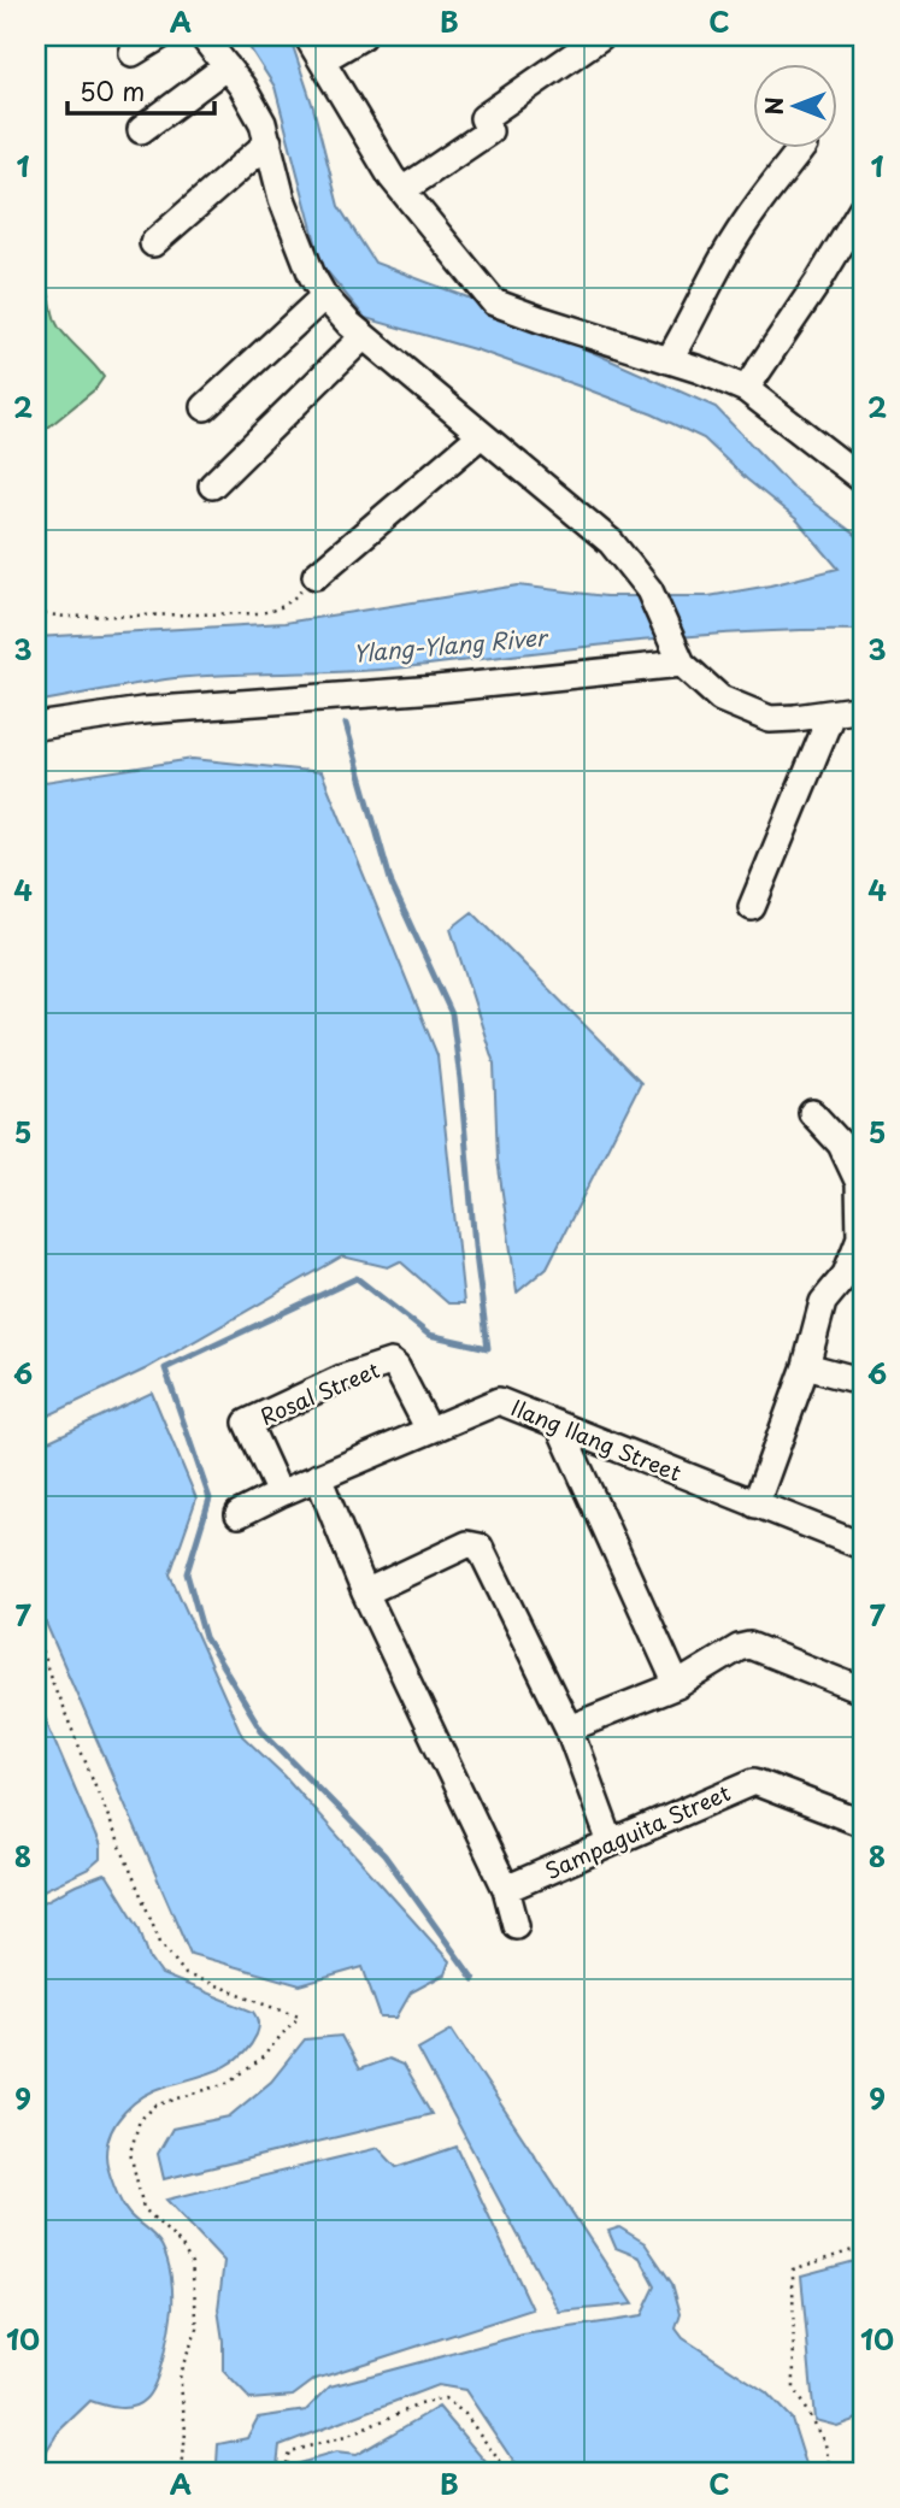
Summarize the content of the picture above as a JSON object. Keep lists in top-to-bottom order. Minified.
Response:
{"streets":{"street":["Rosal Street","Ilang Ilang Street","Sampaguita Street"]},"crossings":[["Rosal Street","Ilang Ilang Street"]],"water":["Ylang-Ylang River"],"scale_bar":"50 m","north":"left","grid":{"columns":["A","B","C"],"rows":["1","2","3","4","5","6","7","8","9","10"]}}
